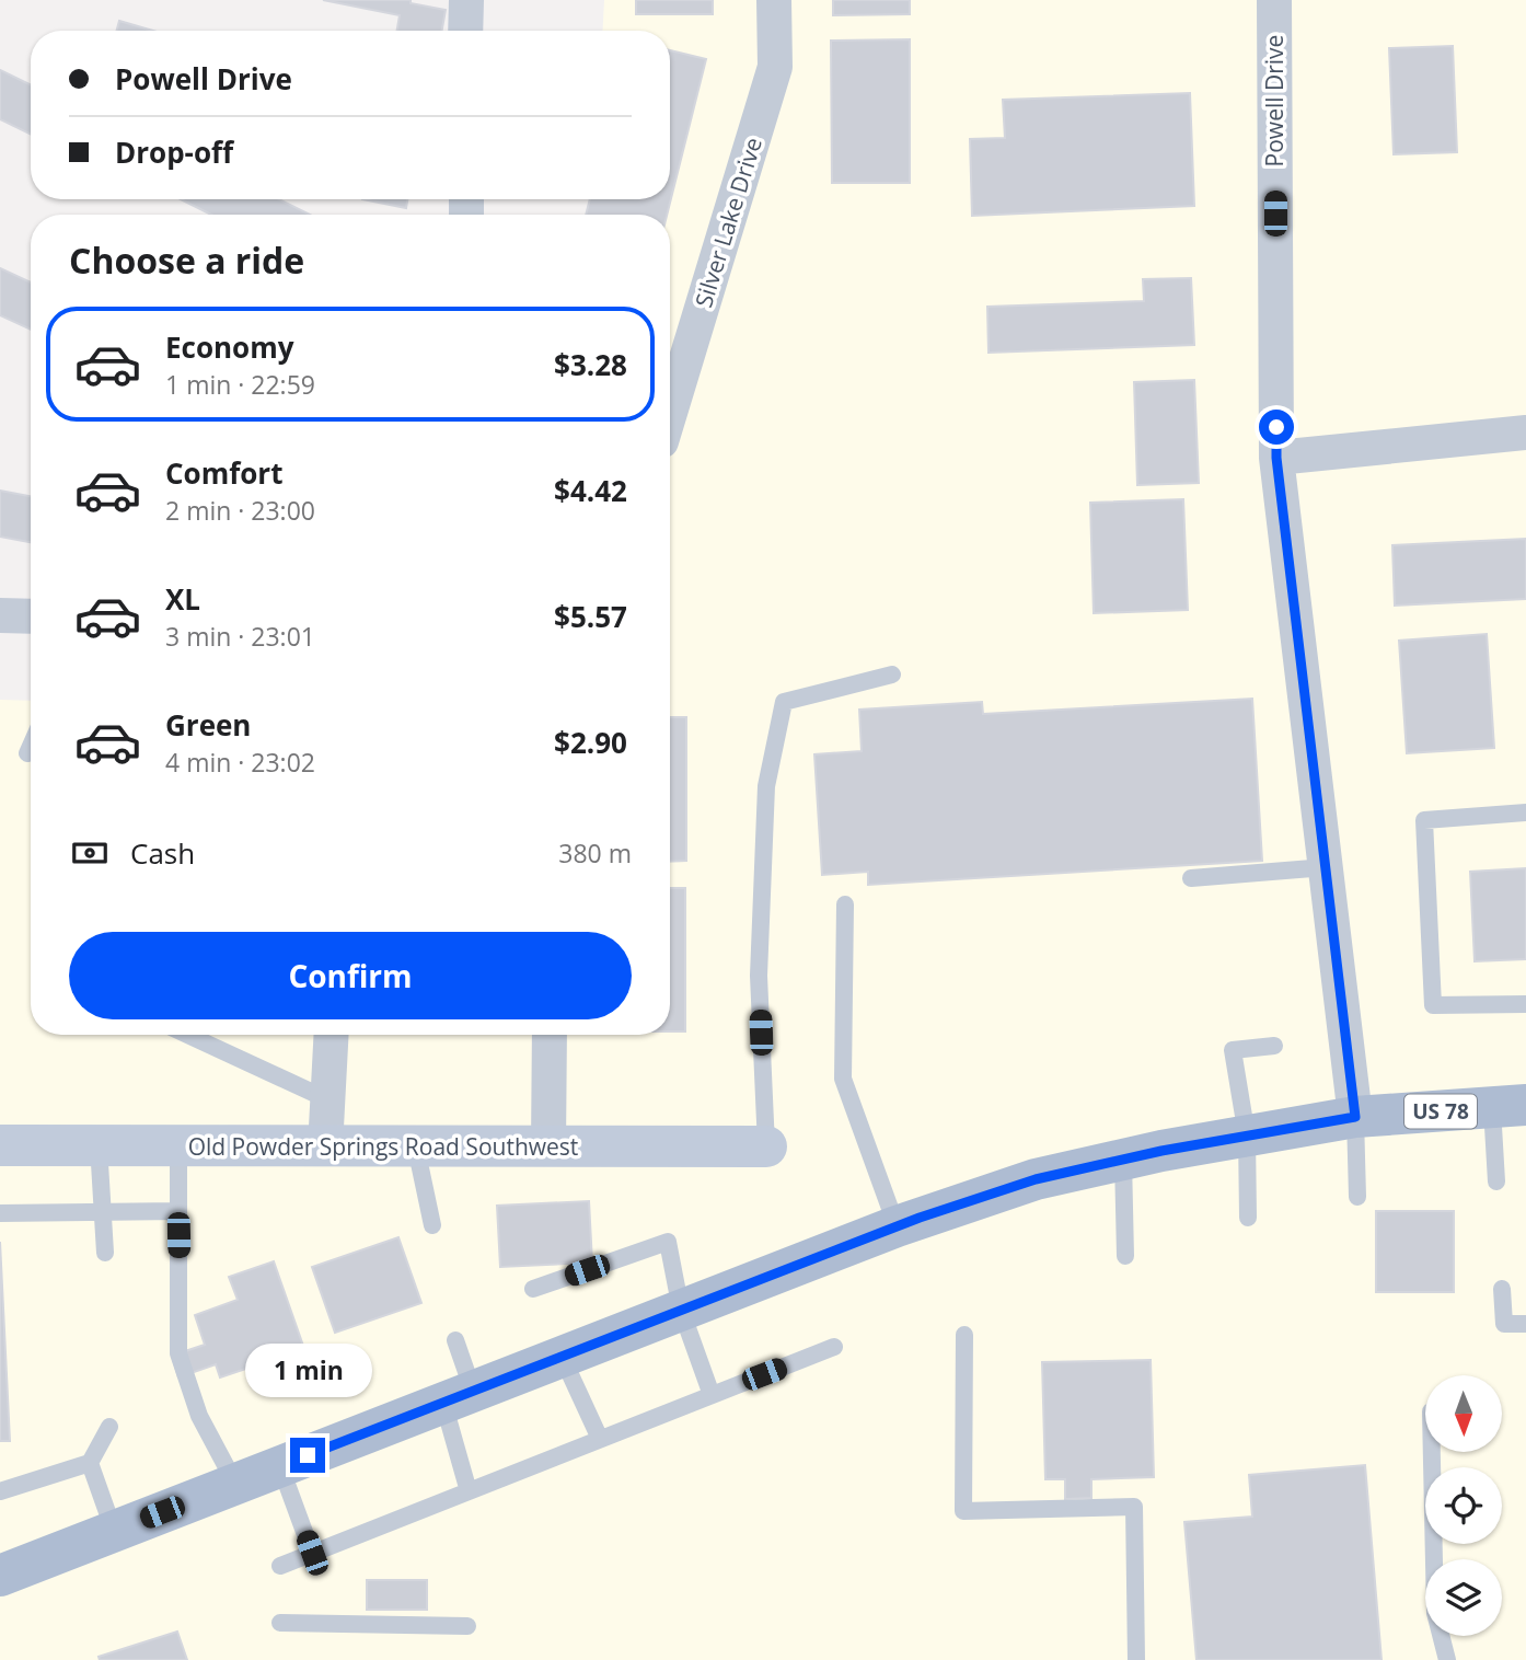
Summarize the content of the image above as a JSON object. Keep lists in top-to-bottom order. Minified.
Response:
{"streets":{"main road":["US 78"],"street":["Powell Drive","Silver Lake Drive","Old Powder Springs Road Southwest"]},"crossings":[["Powell Drive","US 78"]],"north":"bottom","page":{"banner":["Powell Drive","Drop-off"],"heading":"Choose a ride","list":[{"name":"Economy","note":"1 min · 22:59","value":"$3.28"},{"name":"Comfort","note":"2 min · 23:00","value":"$4.42"},{"name":"XL","note":"3 min · 23:01","value":"$5.57"},{"name":"Green","note":"4 min · 23:02","value":"$2.90"}],"pay":["Cash","380 m"],"buttons":"Confirm","bubble":"1 min"}}
